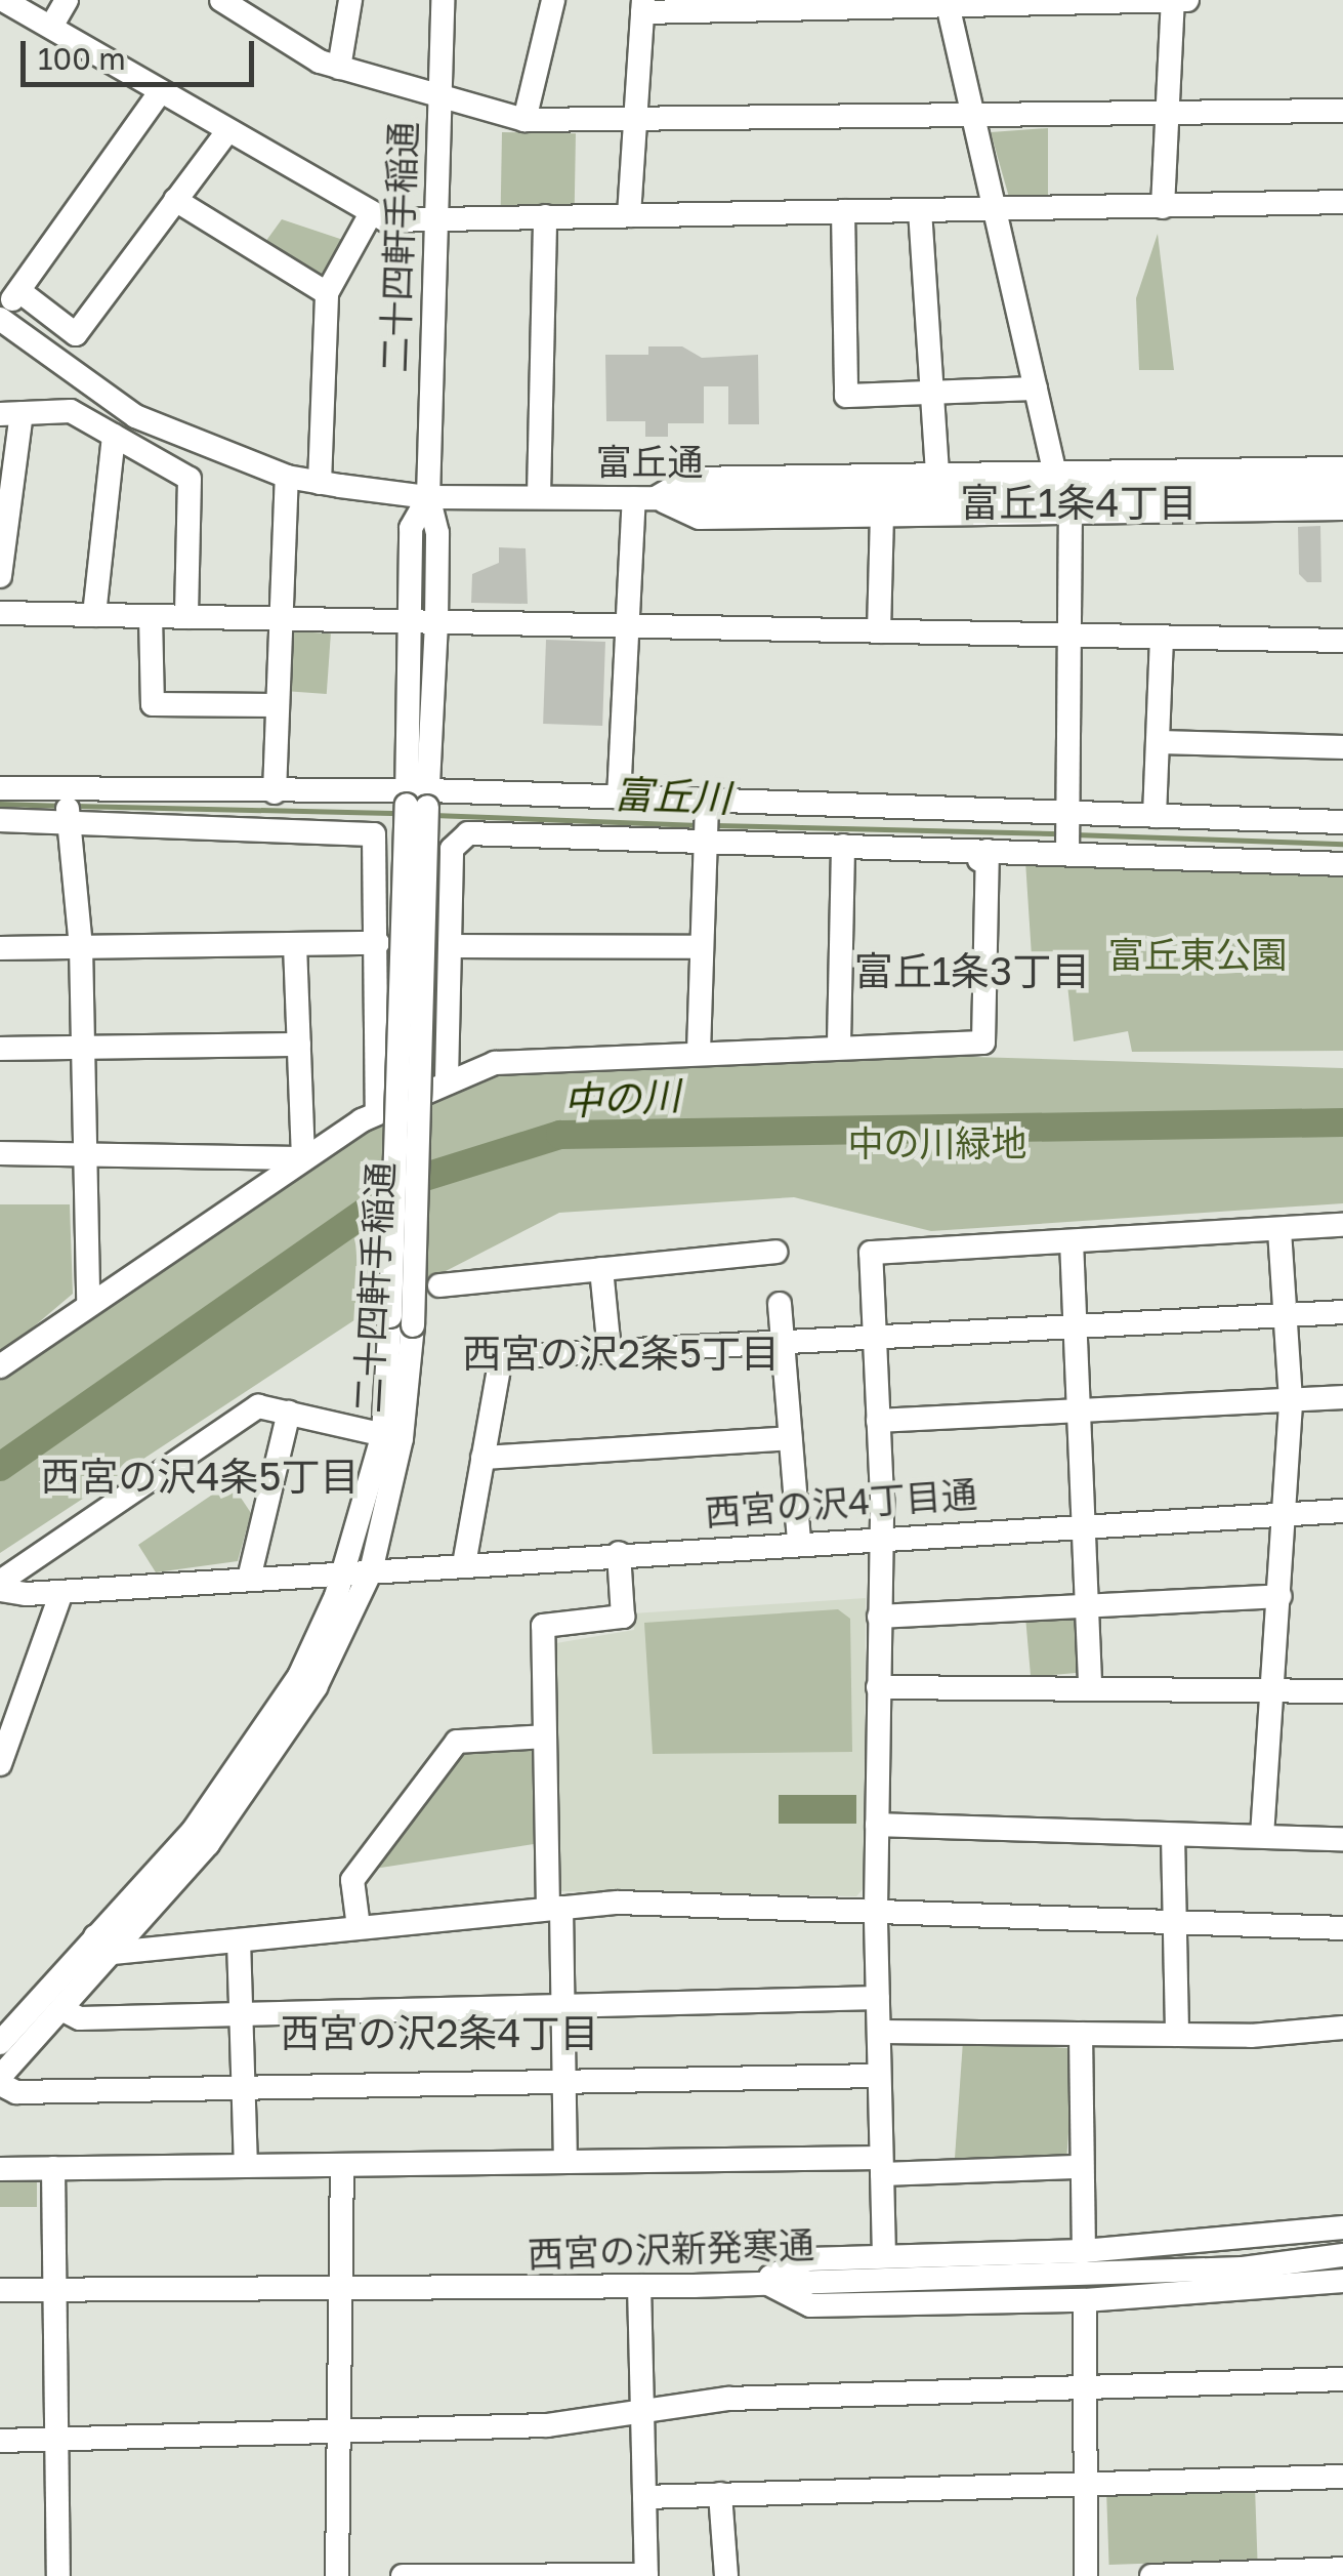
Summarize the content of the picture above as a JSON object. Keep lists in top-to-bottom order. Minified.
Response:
{"streets":{"street":["二十四軒手稲通","富丘通","西宮の沢4丁目通","西宮の沢新発寒通"]},"crossings":[["二十四軒手稲通","富丘通"],["二十四軒手稲通","西宮の沢4丁目通"]],"districts":["富丘1条4丁目","富丘1条3丁目","西宮の沢2条5丁目","西宮の沢4条5丁目","西宮の沢2条4丁目"],"water":["富丘川","中の川"],"parks":["富丘東公園","中の川緑地"],"scale_bar":"100 m"}
